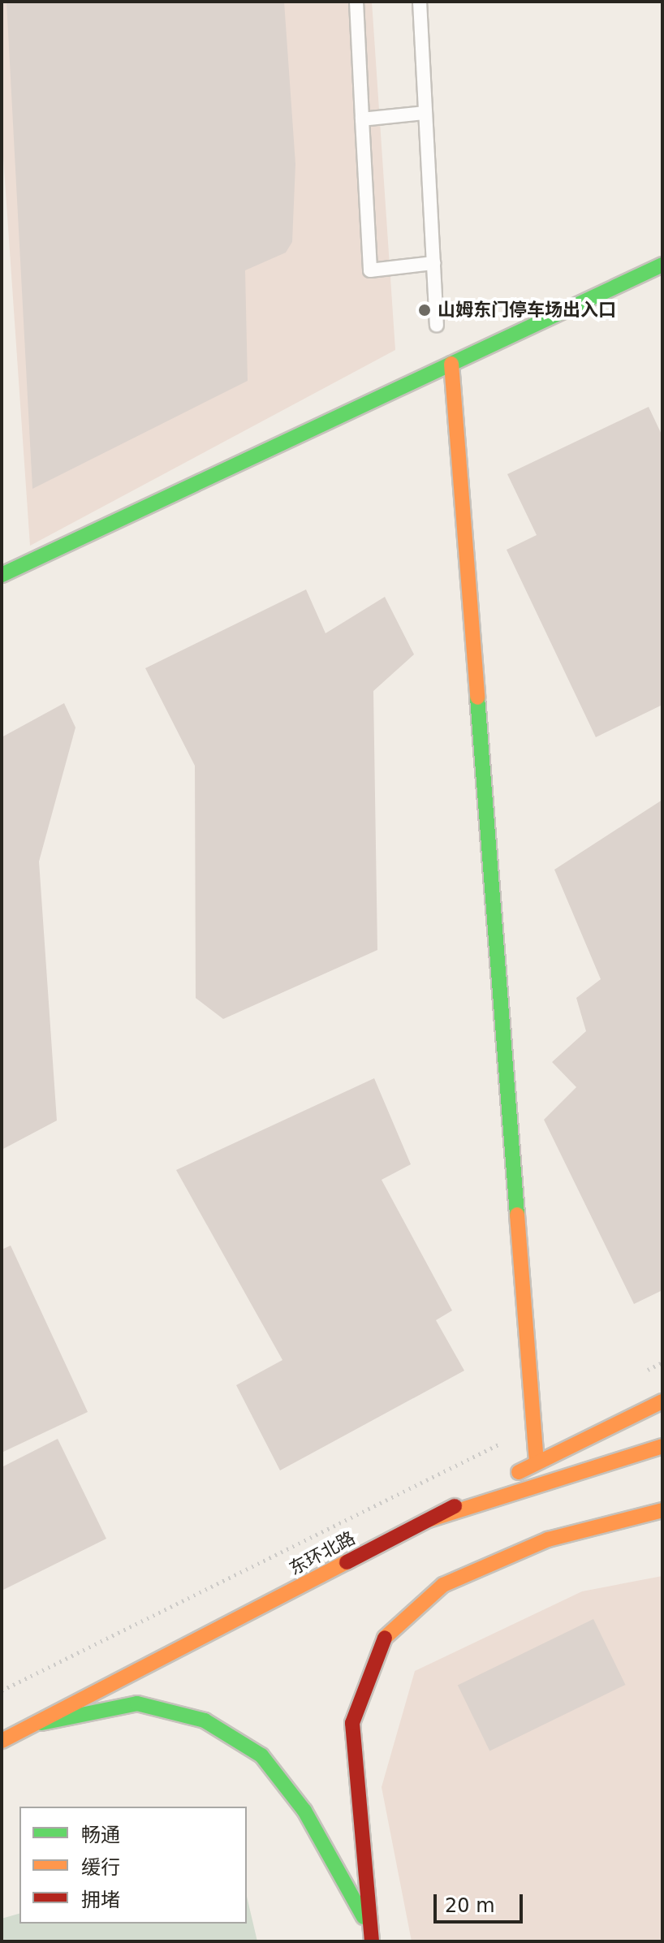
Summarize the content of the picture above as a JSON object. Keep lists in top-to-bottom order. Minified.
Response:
{"streets":{"main road":["东环北路"]},"places":["山姆东门停车场出入口"],"legend":["畅通","缓行","拥堵"],"scale_bar":"20 m"}
